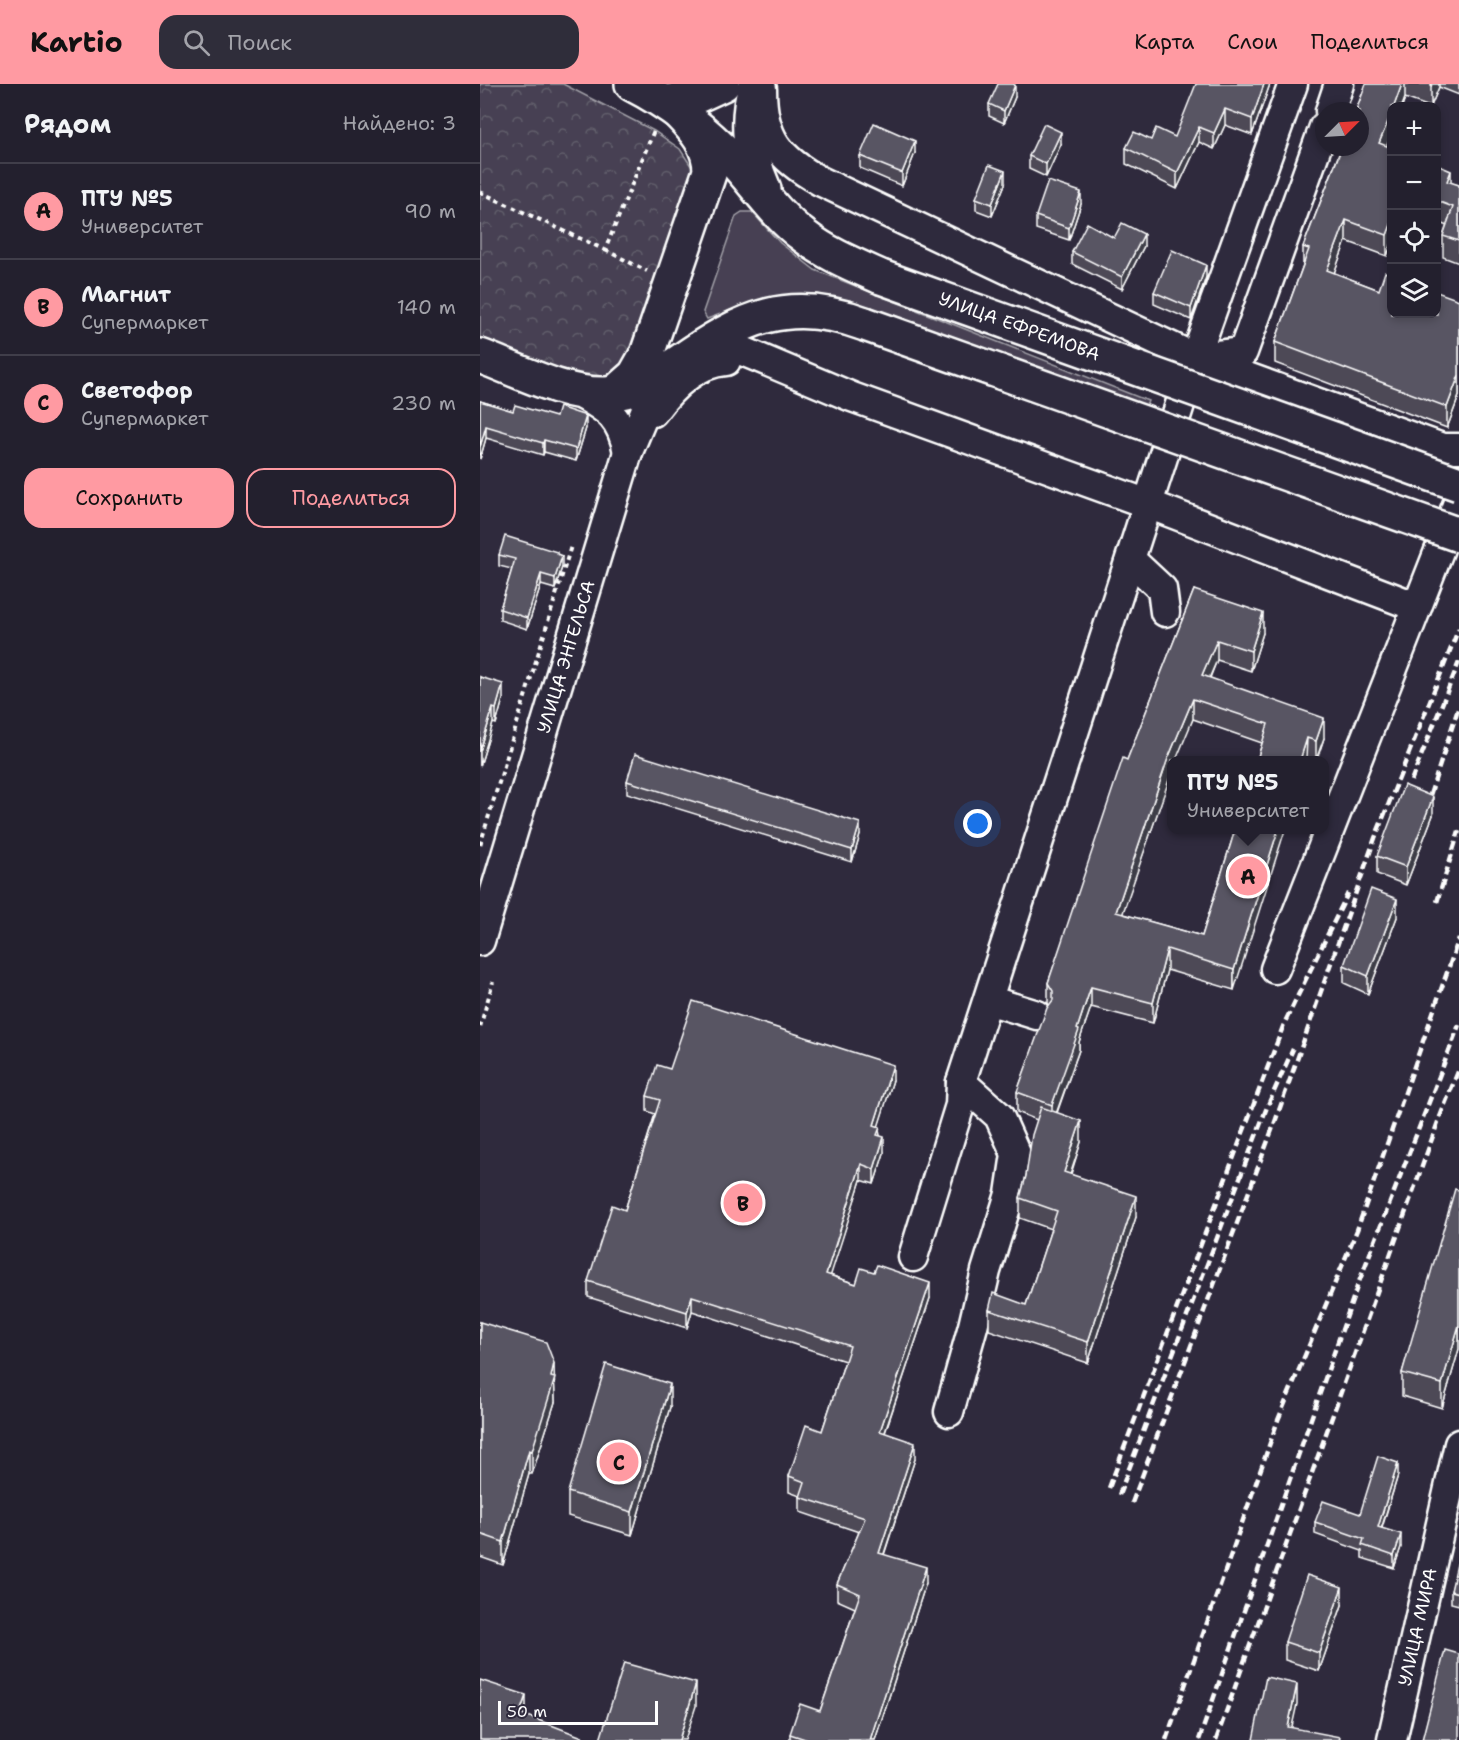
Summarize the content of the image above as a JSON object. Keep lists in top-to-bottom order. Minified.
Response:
{"streets":{"main road":["УЛИЦА ЕФРЕМОВА"],"street":["УЛИЦА ЭНГЕЛЬСА","УЛИЦА МИРА"]},"scale_bar":"50 m","north":"top right","page":{"header":"Kartio","search":"Поиск","nav":["Карта","Слои","Поделиться"],"heading":["Рядом","Найдено: 3"],"map_buttons":["+","−"],"list":[{"mark":"A","name":"ПТУ №5","note":"Университет","value":"90 m"},{"mark":"B","name":"Магнит","note":"Супермаркет","value":"140 m"},{"mark":"C","name":"Светофор","note":"Супермаркет","value":"230 m"}],"buttons":["Сохранить","Поделиться"],"popup":["ПТУ №5","Университет"],"pins":["A","B","C"],"scale":"50 m"}}
